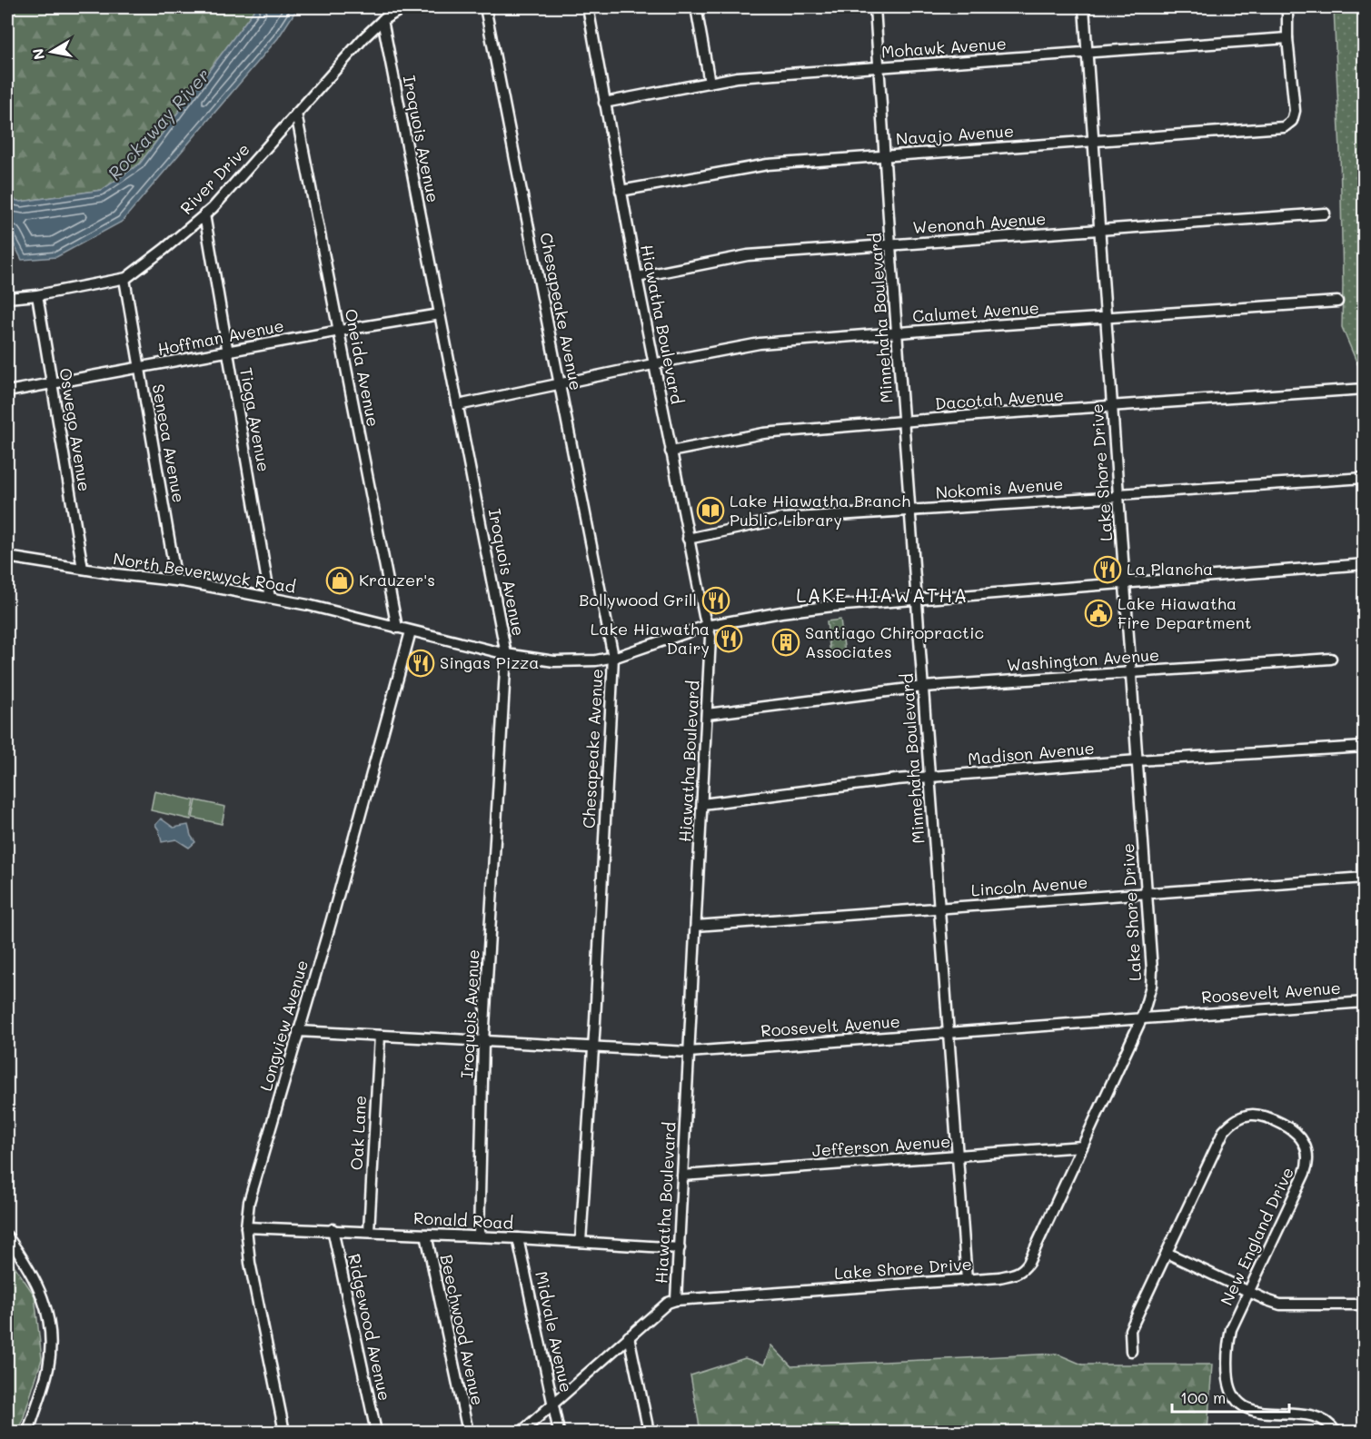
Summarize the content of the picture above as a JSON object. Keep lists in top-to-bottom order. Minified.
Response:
{"streets":{"street":["Mohawk Avenue","Navajo Avenue","Iroquois Avenue","River Drive","Wenonah Avenue","Chesapeake Avenue","Calumet Avenue","Minnehaha Boulevard","Hiawatha Boulevard","Hoffman Avenue","Oneida Avenue","Dacotah Avenue","Tioga Avenue","Oswego Avenue","Seneca Avenue","Lake Shore Drive","Nokomis Avenue","North Beverwyck Road","Washington Avenue","Madison Avenue","Lincoln Avenue","Roosevelt Avenue","Longview Avenue","Oak Lane","Jefferson Avenue","Ronald Road","New England Drive","Ridgewood Avenue","Beechwood Avenue","Midvale Avenue"]},"crossings":[["Mohawk Avenue","Navajo Avenue"],["Mohawk Avenue","Minnehaha Boulevard"],["Mohawk Avenue","Hiawatha Boulevard"],["Mohawk Avenue","Lake Shore Drive"],["Navajo Avenue","Minnehaha Boulevard"],["Navajo Avenue","Hiawatha Boulevard"],["Navajo Avenue","Lake Shore Drive"],["Iroquois Avenue","River Drive"],["Iroquois Avenue","Calumet Avenue"],["Iroquois Avenue","Hoffman Avenue"],["Iroquois Avenue","North Beverwyck Road"],["Iroquois Avenue","Roosevelt Avenue"],["Iroquois Avenue","Ronald Road"],["River Drive","Oneida Avenue"],["River Drive","Tioga Avenue"],["River Drive","Oswego Avenue"],["River Drive","Seneca Avenue"],["Wenonah Avenue","Minnehaha Boulevard"],["Wenonah Avenue","Hiawatha Boulevard"],["Wenonah Avenue","Lake Shore Drive"],["Chesapeake Avenue","Calumet Avenue"],["Chesapeake Avenue","North Beverwyck Road"],["Chesapeake Avenue","Roosevelt Avenue"],["Chesapeake Avenue","Ronald Road"],["Calumet Avenue","Minnehaha Boulevard"],["Calumet Avenue","Hiawatha Boulevard"],["Calumet Avenue","Lake Shore Drive"],["Minnehaha Boulevard","Dacotah Avenue"],["Minnehaha Boulevard","Lake Shore Drive"],["Minnehaha Boulevard","Nokomis Avenue"],["Minnehaha Boulevard","North Beverwyck Road"],["Minnehaha Boulevard","Washington Avenue"],["Minnehaha Boulevard","Madison Avenue"],["Minnehaha Boulevard","Lincoln Avenue"],["Minnehaha Boulevard","Roosevelt Avenue"],["Minnehaha Boulevard","Jefferson Avenue"],["Hiawatha Boulevard","Dacotah Avenue"],["Hiawatha Boulevard","Lake Shore Drive"],["Hiawatha Boulevard","Nokomis Avenue"],["Hiawatha Boulevard","North Beverwyck Road"],["Hiawatha Boulevard","Washington Avenue"],["Hiawatha Boulevard","Madison Avenue"],["Hiawatha Boulevard","Lincoln Avenue"],["Hiawatha Boulevard","Roosevelt Avenue"],["Hiawatha Boulevard","Jefferson Avenue"],["Hiawatha Boulevard","Ronald Road"],["Hoffman Avenue","Oneida Avenue"],["Hoffman Avenue","Tioga Avenue"],["Hoffman Avenue","Oswego Avenue"],["Hoffman Avenue","Seneca Avenue"],["Oneida Avenue","North Beverwyck Road"],["Dacotah Avenue","Lake Shore Drive"],["Tioga Avenue","North Beverwyck Road"],["Oswego Avenue","North Beverwyck Road"],["Seneca Avenue","North Beverwyck Road"],["Lake Shore Drive","Nokomis Avenue"],["Lake Shore Drive","North Beverwyck Road"],["Lake Shore Drive","Washington Avenue"],["Lake Shore Drive","Madison Avenue"],["Lake Shore Drive","Lincoln Avenue"],["Lake Shore Drive","Roosevelt Avenue"],["Lake Shore Drive","Jefferson Avenue"],["Lake Shore Drive","Midvale Avenue"],["North Beverwyck Road","Longview Avenue"],["Roosevelt Avenue","Longview Avenue"],["Roosevelt Avenue","Oak Lane"],["Longview Avenue","Ronald Road"],["Oak Lane","Ronald Road"],["Ronald Road","Ridgewood Avenue"],["Ronald Road","Beechwood Avenue"],["Ronald Road","Midvale Avenue"]],"districts":["LAKE HIAWATHA"],"water":["Rockaway River"],"places":{"library":["Lake Hiawatha Branch Public Library"],"restaurant":["La Plancha","Bollywood Grill","Lake Hiawatha Dairy","Singas Pizza"],"shop":["Krauzer's"],"public building":["Lake Hiawatha Fire Department"],"building":["Santiago Chiropractic Associates"]},"scale_bar":"100 m","north":"left"}
